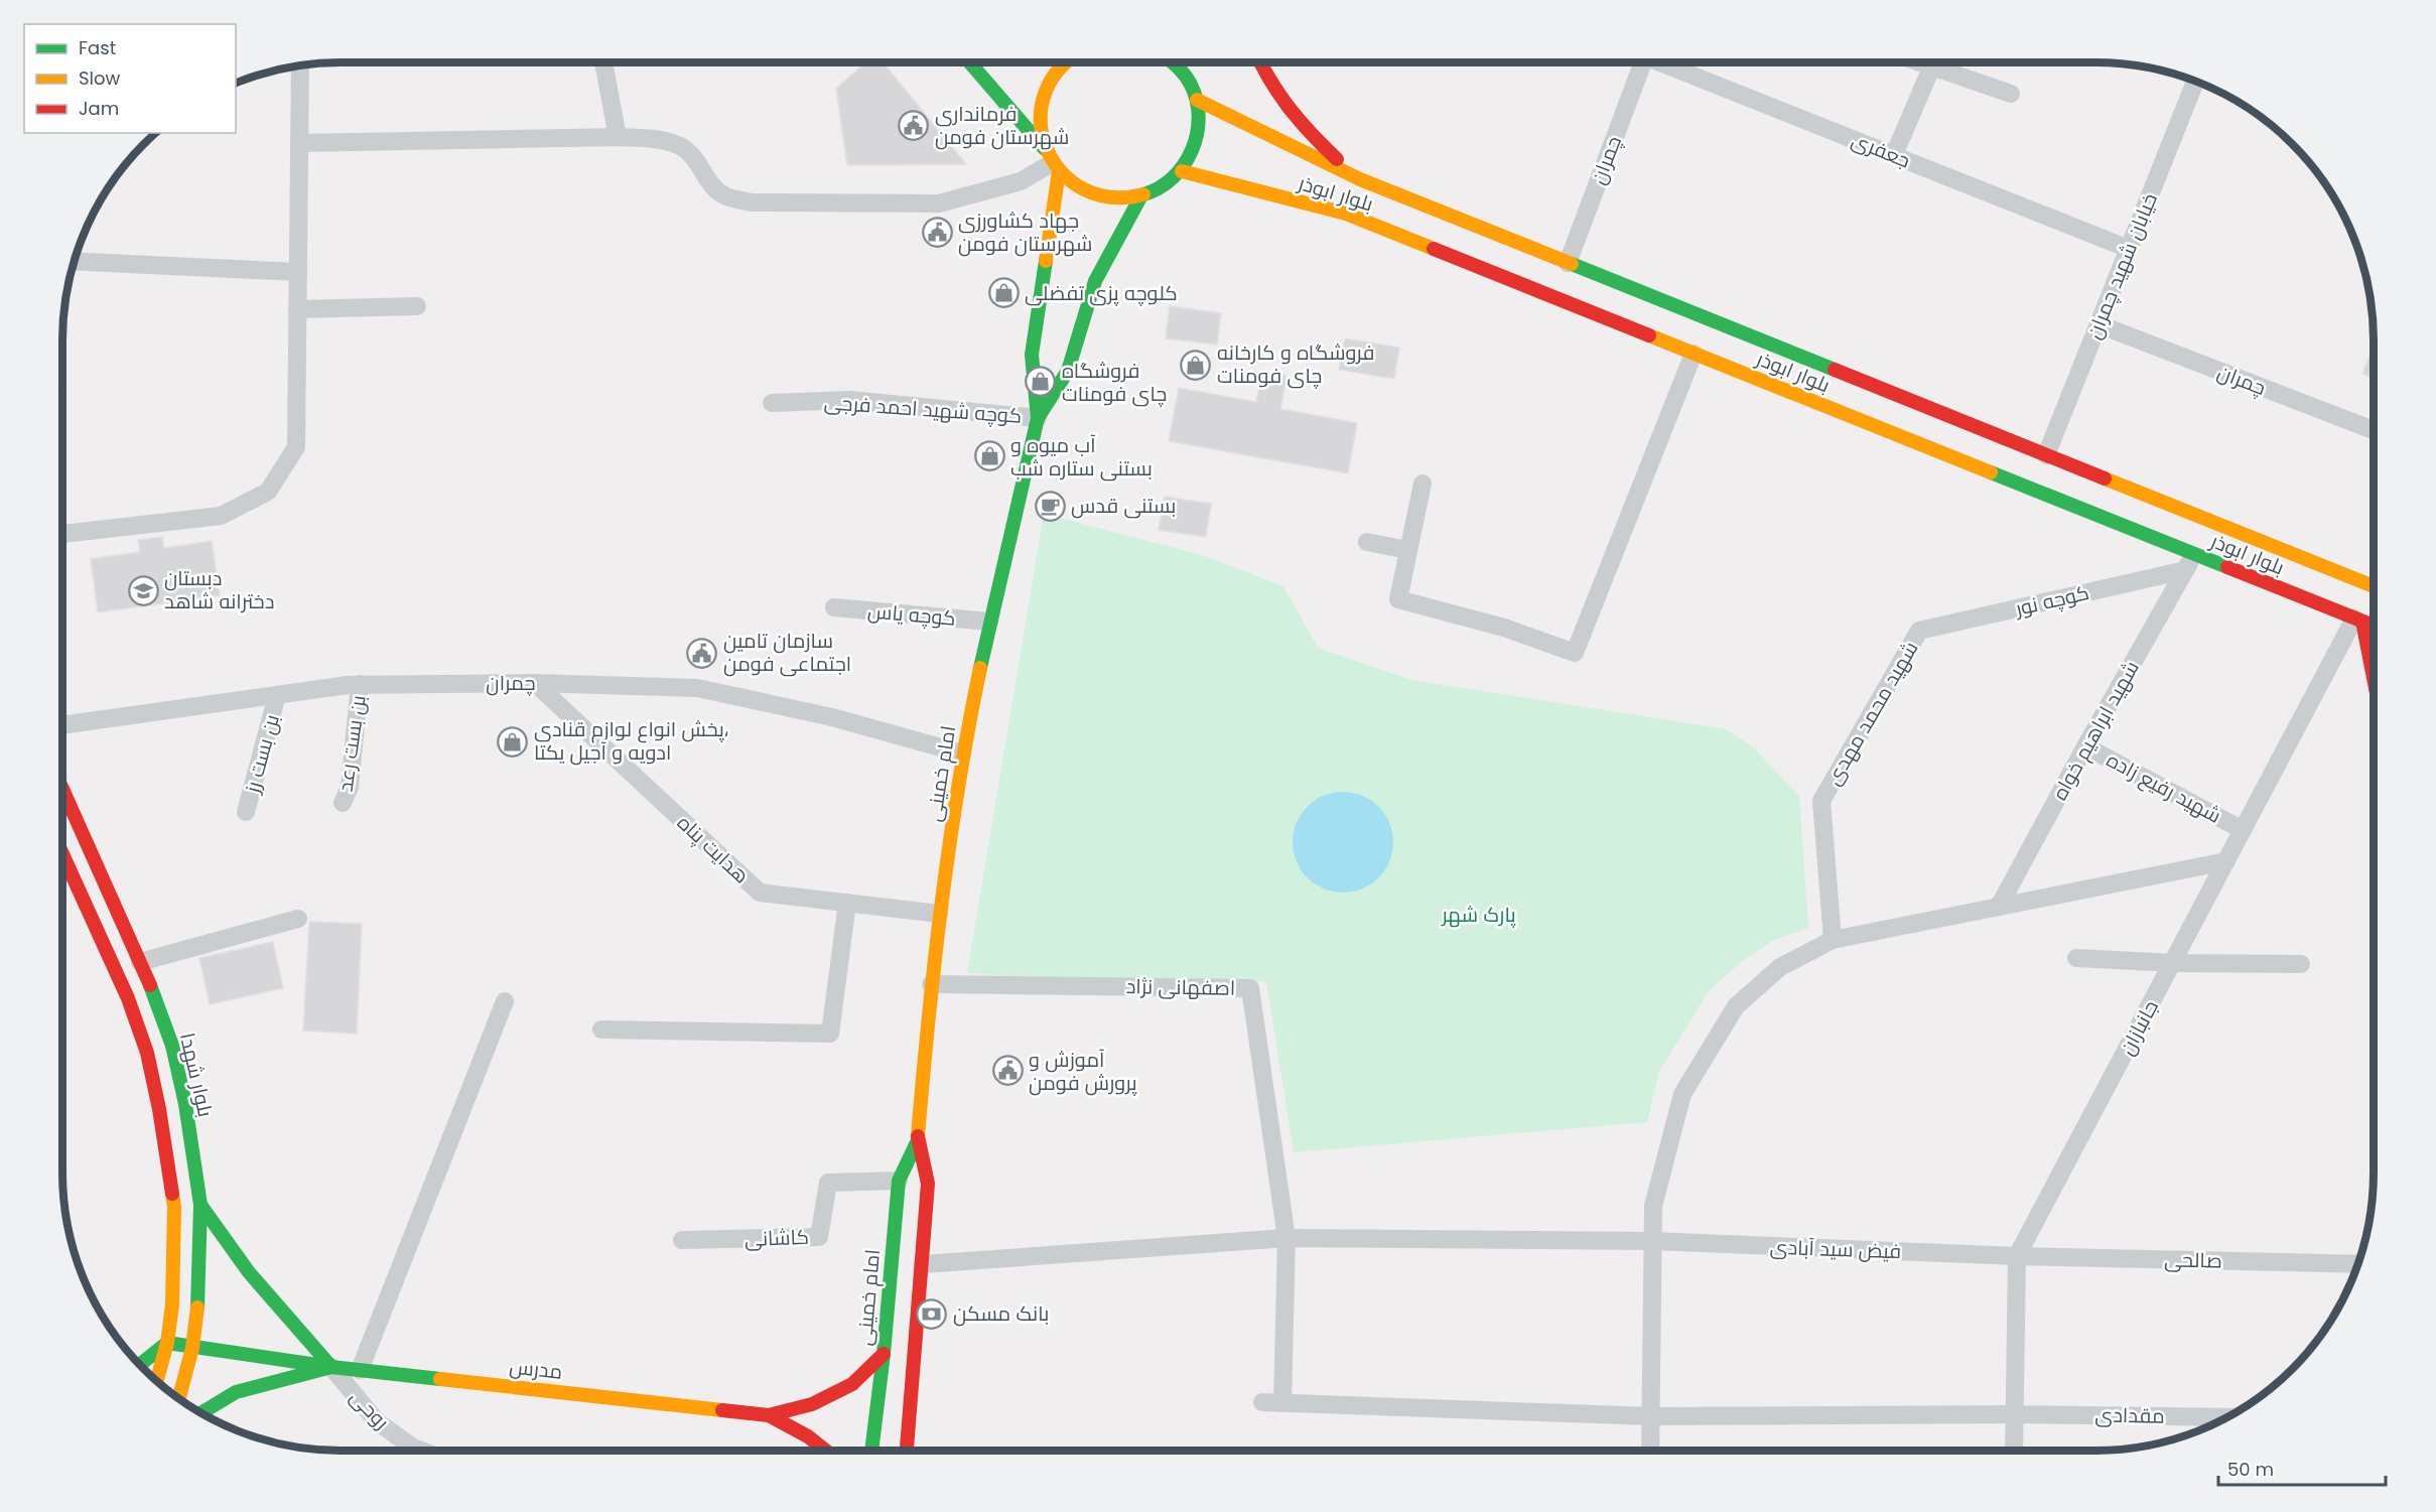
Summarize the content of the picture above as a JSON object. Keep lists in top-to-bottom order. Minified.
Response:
{"streets":{"street":["جعفری","چمران","بلوار ابوذر","خیابان شهید چمران","کوچه شهید احمد فرجی","کوچه نور","کوچه یاس","شهید محمد مهدی","شهید ابراهیم خواه","بن بست رعد","بن بست رز","امام خمینی","شهید رفیع زاده","هدایت پناه","اصفهانی نژاد","جانبازان","بلوار شهدا","کاشانی","فیض سید آبادی","صالحی","مدرس","روحی","مقدادی"]},"crossings":[["جعفری","خیابان شهید چمران"],["چمران","بلوار ابوذر"],["چمران","خیابان شهید چمران"],["چمران","بن بست رعد"],["چمران","بن بست رز"],["چمران","امام خمینی"],["چمران","هدایت پناه"],["بلوار ابوذر","خیابان شهید چمران"],["بلوار ابوذر","کوچه نور"],["بلوار ابوذر","شهید ابراهیم خواه"],["بلوار ابوذر","جانبازان"],["کوچه شهید احمد فرجی","امام خمینی"],["کوچه نور","شهید محمد مهدی"],["کوچه نور","شهید ابراهیم خواه"],["کوچه یاس","امام خمینی"],["شهید ابراهیم خواه","شهید رفیع زاده"],["امام خمینی","هدایت پناه"],["امام خمینی","اصفهانی نژاد"],["امام خمینی","کاشانی"],["امام خمینی","مدرس"],["شهید رفیع زاده","جانبازان"],["جانبازان","فیض سید آبادی"],["جانبازان","صالحی"],["جانبازان","مقدادی"],["بلوار شهدا","مدرس"],["فیض سید آبادی","صالحی"],["مدرس","روحی"]],"parks":["پارک شهر"],"places":{"public building":["فرمانداری شهرستان فومن","جهاد کشاورزی شهرستان فومن","سازمان تامین اجتماعی فومن","آموزش و پرورش فومن"],"shop":["کلوچه پزی تفضلی","فروشگاه و کارخانه چای فومنات","فروشگاه چای فومنات","آب میوه و بستنی ستاره شب","پخش انواع لوازم قنادی، ادویه و آجیل یکتا"],"cafe":["بستنی قدس"],"school or university":["دبستان دخترانه شاهد"],"bank":["بانک مسکن"]},"legend":["Fast","Slow","Jam"],"scale_bar":"50 m"}
